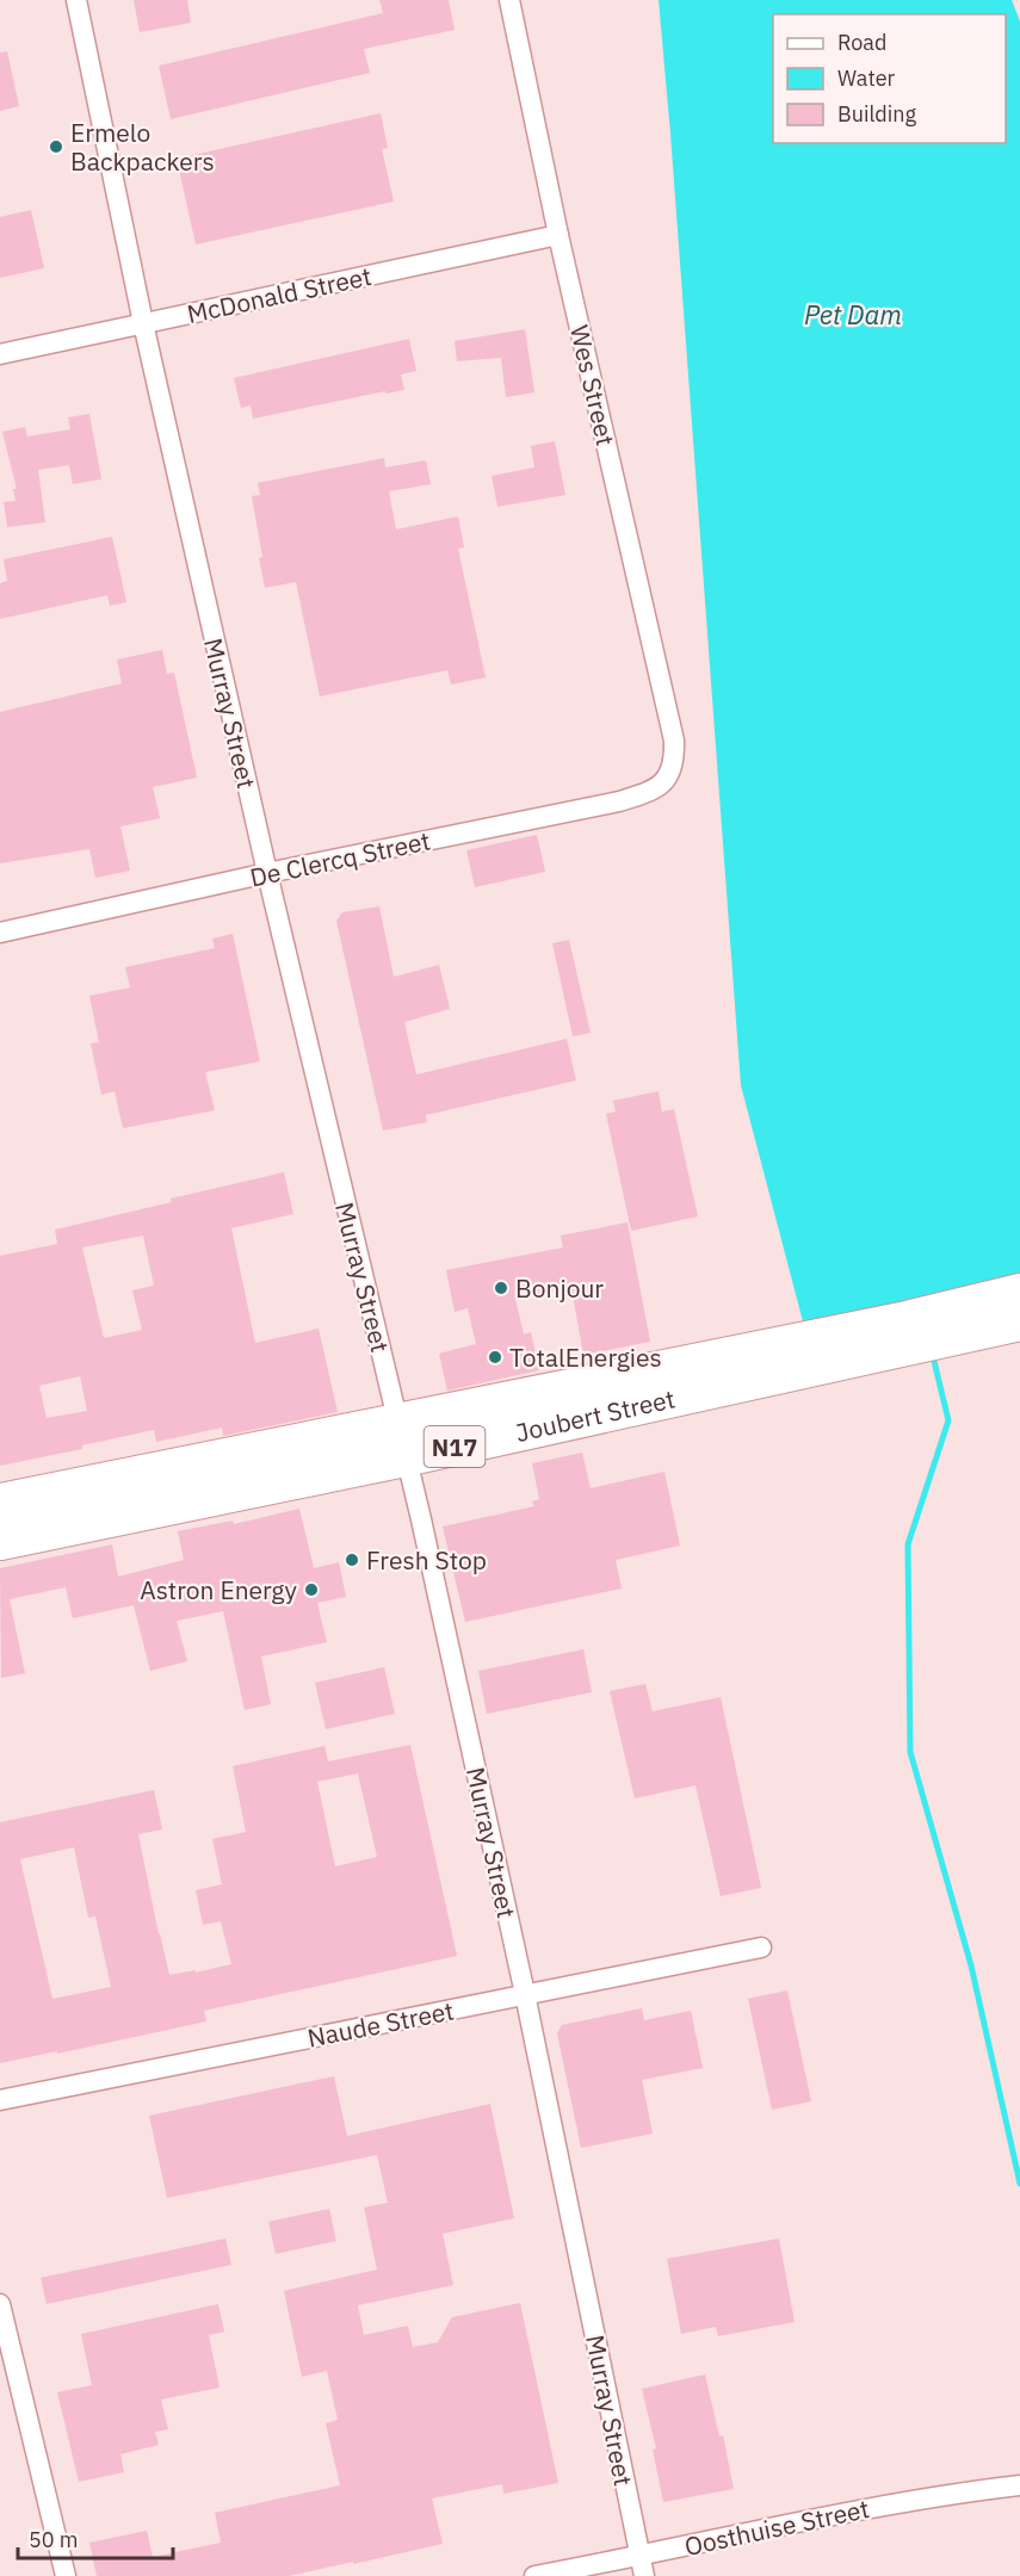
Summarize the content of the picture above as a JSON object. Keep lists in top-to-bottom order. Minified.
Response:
{"streets":{"highway":["Joubert Street","N17"],"street":["McDonald Street","Wes Street","Murray Street","De Clercq Street","Naude Street","Oosthuise Street"]},"crossings":[["McDonald Street","Wes Street"],["McDonald Street","Murray Street"],["Wes Street","De Clercq Street"],["Murray Street","De Clercq Street"],["Murray Street","Joubert Street"],["Murray Street","Naude Street"],["Murray Street","Oosthuise Street"]],"water":["Pet Dam"],"places":["Ermelo Backpackers","Bonjour","TotalEnergies","Fresh Stop","Astron Energy"],"legend":["Road","Water","Building"],"scale_bar":"50 m"}
